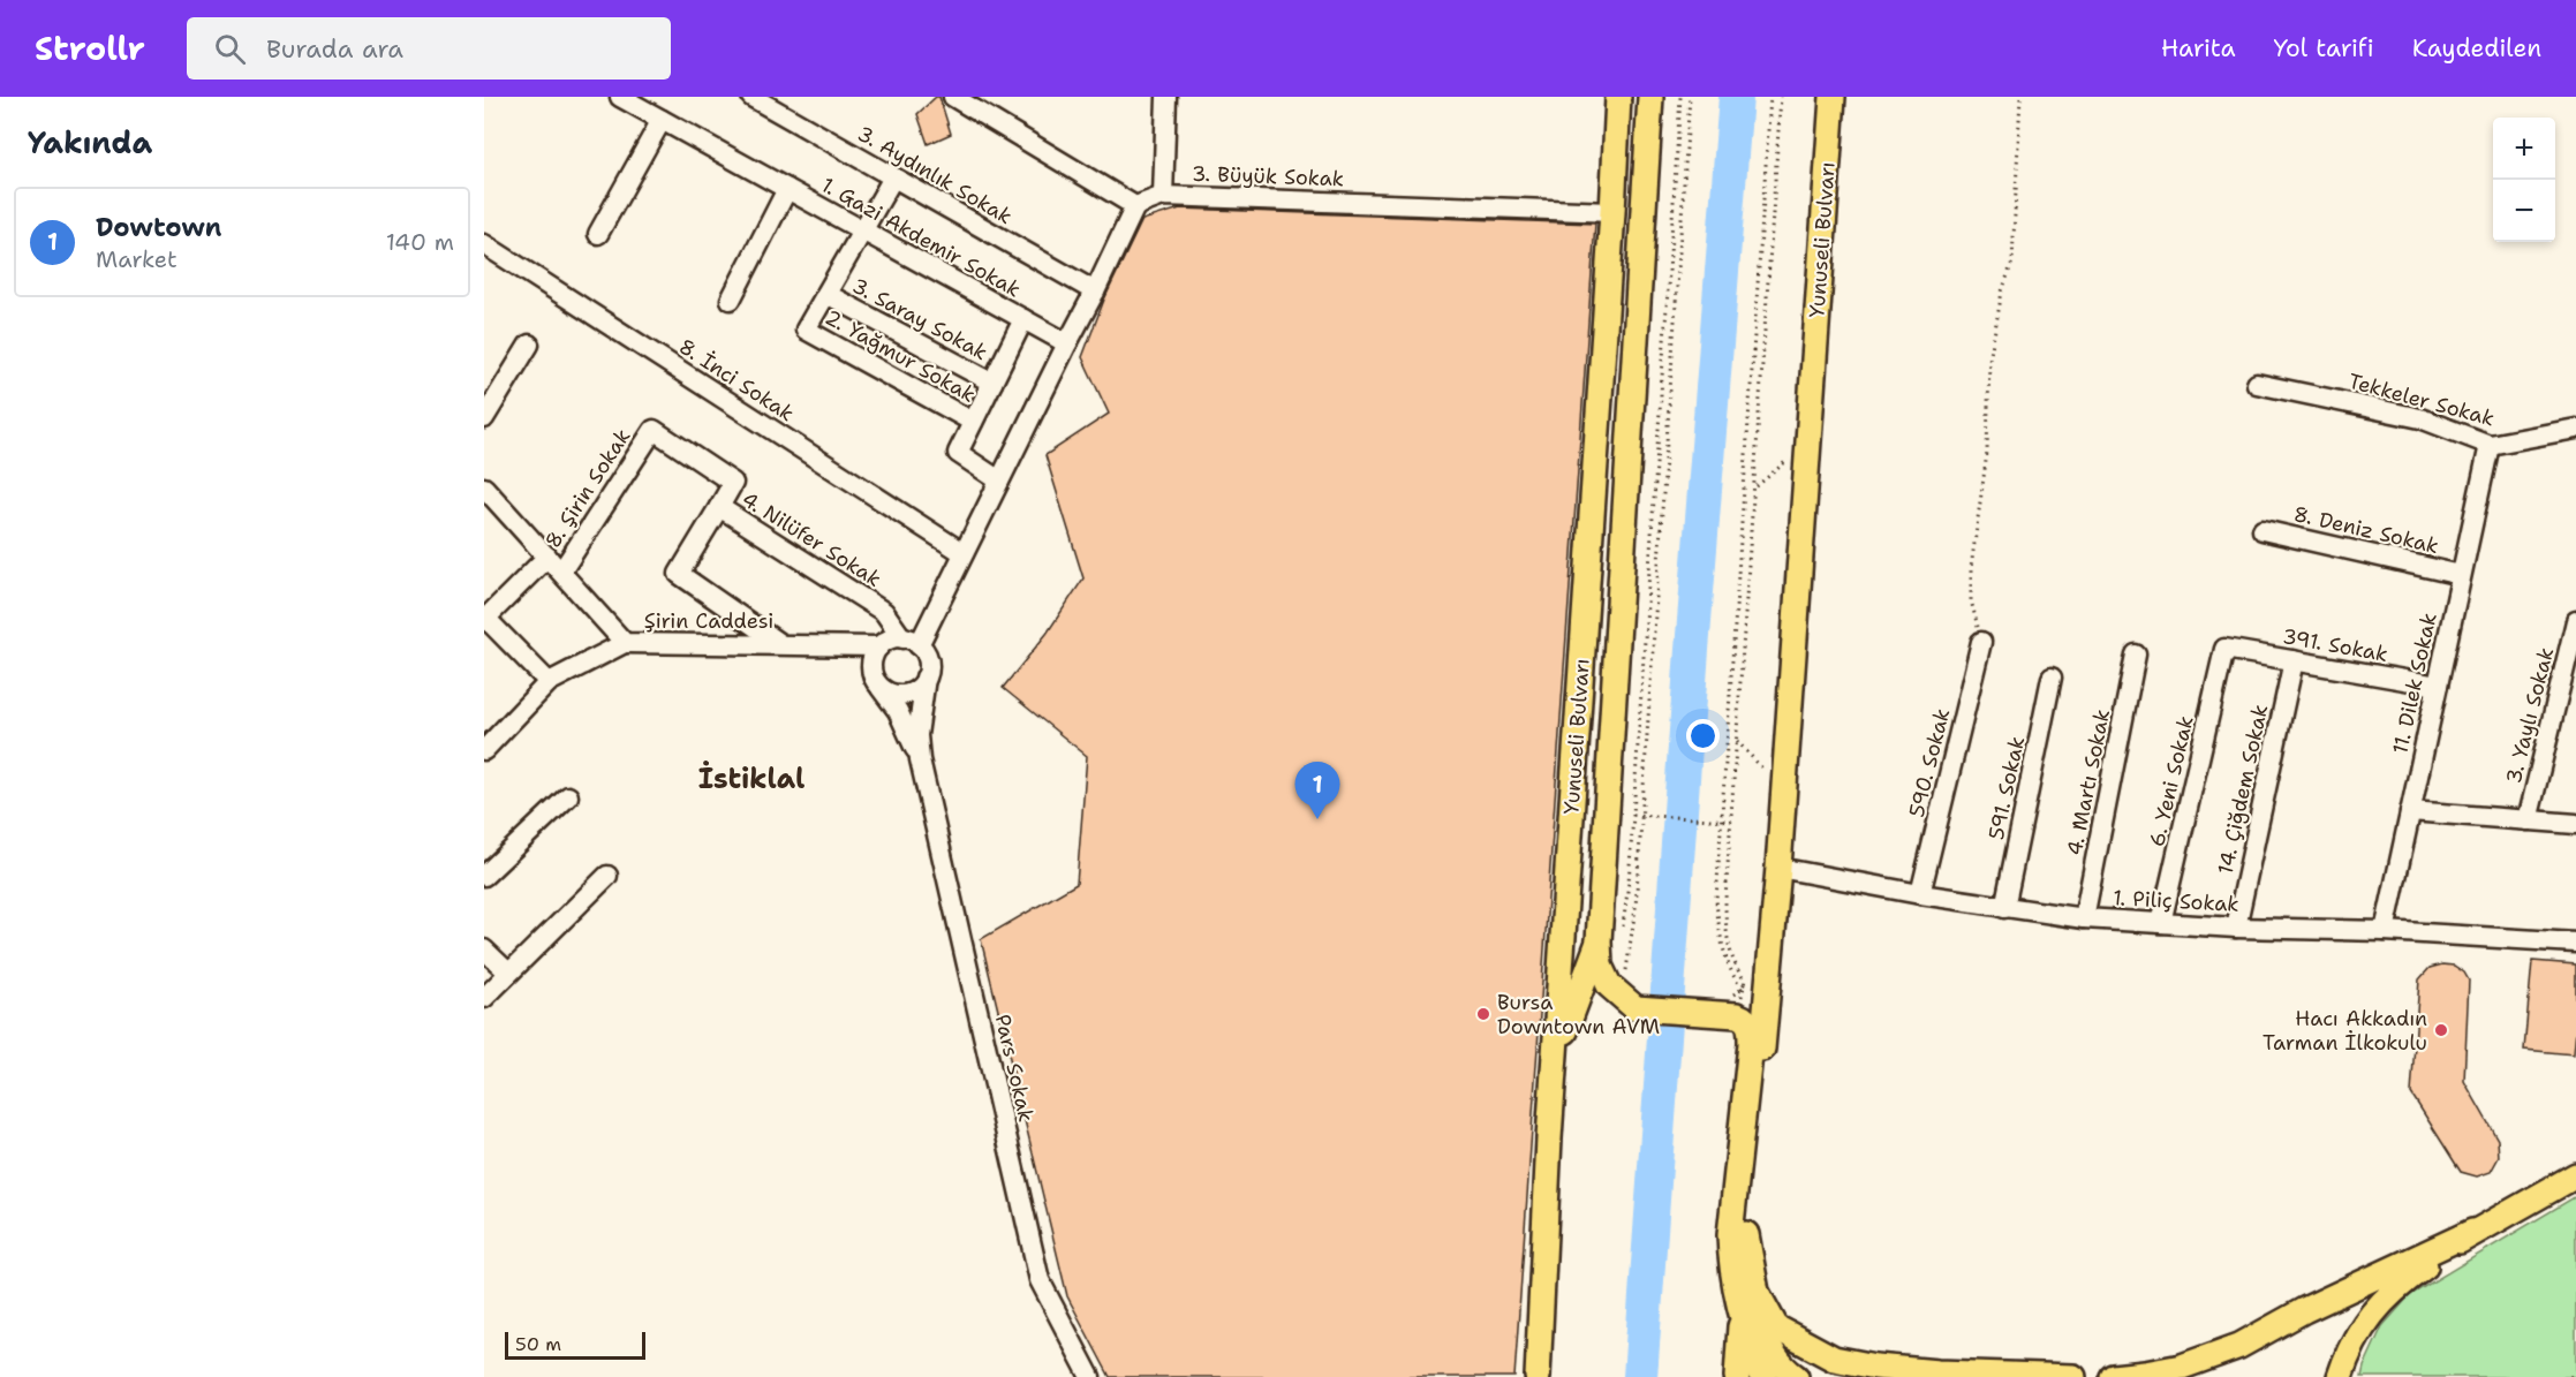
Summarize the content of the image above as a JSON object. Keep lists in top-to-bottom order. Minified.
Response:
{"streets":{"main road":["Yunuseli Bulvarı"],"street":["3. Aydınlık Sokak","3. Büyük Sokak","1. Gazi Akdemir Sokak","3. Saray Sokak","2. Yağmur Sokak","8. İnci Sokak","Tekkeler Sokak","8. Şirin Sokak","8. Deniz Sokak","4. Nilüfer Sokak","Şirin Caddesi","391. Sokak","11. Dilek Sokak","3. Yaylı Sokak","590. Sokak","6. Yeni Sokak","4. Martı Sokak","591. Sokak","14. Çiğdem Sokak","1. Piliç Sokak","Pars Sokak"]},"crossings":[["3. Büyük Sokak","Yunuseli Bulvarı"],["1. Gazi Akdemir Sokak","2. Yağmur Sokak"],["Yunuseli Bulvarı","1. Piliç Sokak"],["3. Saray Sokak","2. Yağmur Sokak"],["Tekkeler Sokak","11. Dilek Sokak"],["8. Şirin Sokak","4. Nilüfer Sokak"],["8. Şirin Sokak","Şirin Caddesi"],["8. Deniz Sokak","11. Dilek Sokak"],["4. Nilüfer Sokak","Şirin Caddesi"],["391. Sokak","11. Dilek Sokak"],["391. Sokak","6. Yeni Sokak"],["391. Sokak","14. Çiğdem Sokak"],["11. Dilek Sokak","1. Piliç Sokak"],["590. Sokak","1. Piliç Sokak"],["6. Yeni Sokak","1. Piliç Sokak"],["4. Martı Sokak","1. Piliç Sokak"],["591. Sokak","1. Piliç Sokak"],["14. Çiğdem Sokak","1. Piliç Sokak"]],"districts":["İstiklal"],"places":["Bursa Downtown AVM","Hacı Akkadın Tarman İlkokulu"],"scale_bar":"50 m","page":{"header":"Strollr","search":"Burada ara","nav":["Harita","Yol tarifi","Kaydedilen"],"heading":"Yakında","map_buttons":["+","−"],"list":[{"mark":"1","name":"Dowtown","note":"Market","value":"140 m"}],"pins":"1","scale":"50 m"}}
